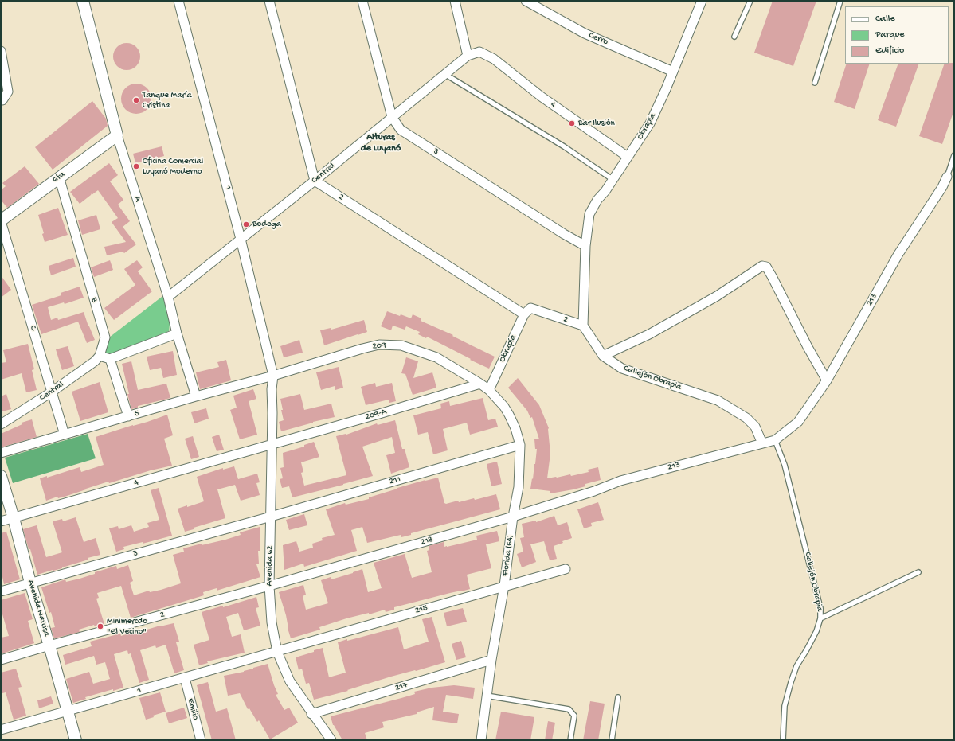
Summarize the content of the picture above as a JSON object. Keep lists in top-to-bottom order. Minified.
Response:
{"streets":{"street":["Cerro","4","Obrapía","3","Central","6ta","1","2","A","B","213","C","209","Callejón Obrapia","5","209-A","211","Florida (64)","Avenida 62","Avenida Narcisa","215","217","Emilio"]},"crossings":[["Cerro","Obrapía"],["4","Obrapía"],["4","Central"],["4","209-A"],["4","Avenida 62"],["4","Avenida Narcisa"],["Obrapía","3"],["Obrapía","2"],["Obrapía","Florida (64)"],["3","Central"],["3","211"],["3","Avenida 62"],["3","Avenida Narcisa"],["Central","1"],["Central","2"],["Central","A"],["Central","B"],["Central","C"],["6ta","A"],["6ta","B"],["6ta","C"],["1","209"],["1","5"],["1","Avenida 62"],["1","Avenida Narcisa"],["1","215"],["1","Emilio"],["2","213"],["2","Callejón Obrapia"],["2","Avenida 62"],["2","Avenida Narcisa"],["A","5"],["213","Callejón Obrapia"],["213","Florida (64)"],["213","Avenida 62"],["C","5"],["209","5"],["209","209-A"],["209","Florida (64)"],["209","Avenida 62"],["5","Avenida 62"],["209-A","Florida (64)"],["209-A","Avenida 62"],["211","Florida (64)"],["211","Avenida 62"],["Florida (64)","215"],["Florida (64)","217"],["Avenida 62","215"],["Avenida 62","217"]],"districts":["Alturas de Luyanó"],"places":["Tanque María Cristina","Bar Ilusión","Oficina Comercial Luyanó Moderno","Bodega","Minimercdo \"El Vecino\""],"legend":["Calle","Parque","Edificio"]}
